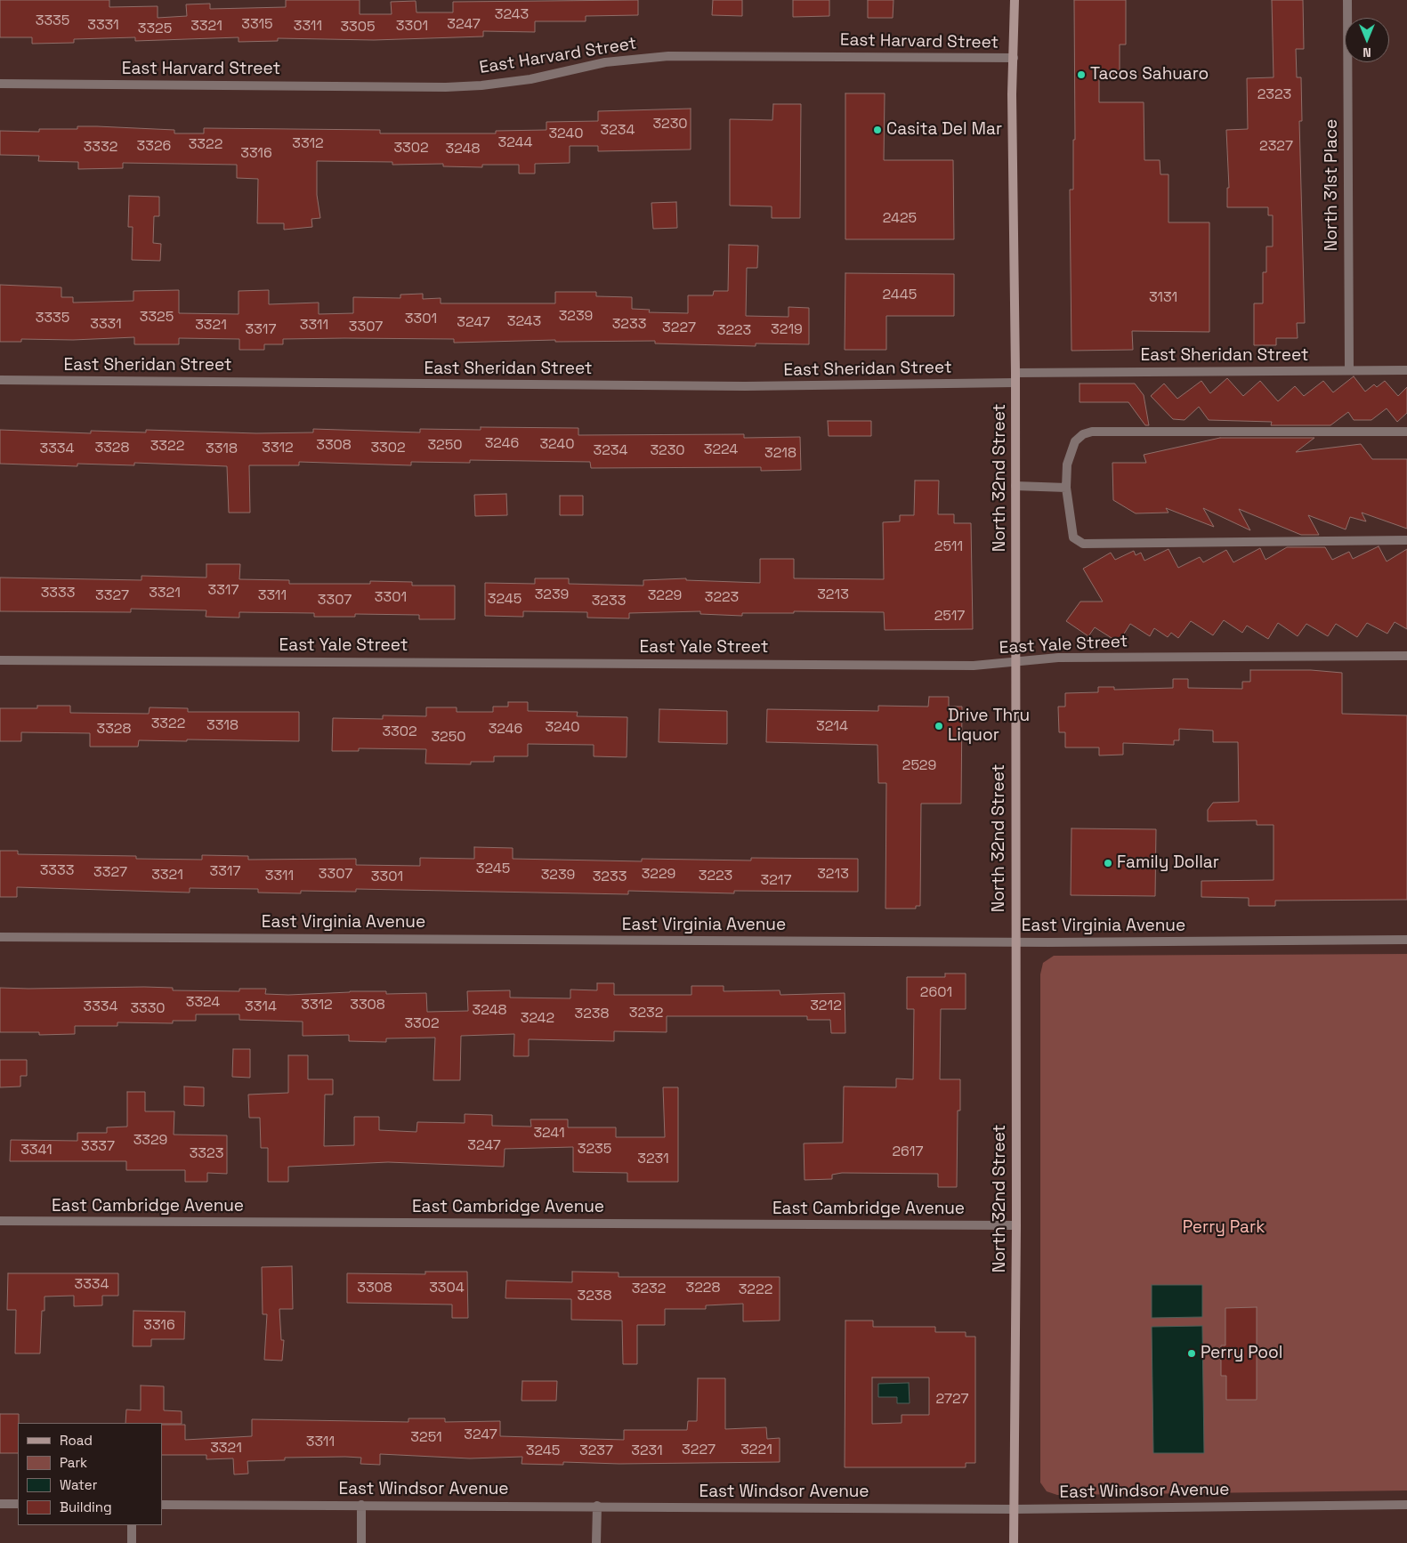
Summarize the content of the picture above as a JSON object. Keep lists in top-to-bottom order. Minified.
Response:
{"streets":{"main road":["North 32nd Street"],"street":["East Harvard Street","North 31st Place","East Sheridan Street","East Yale Street","East Virginia Avenue","East Cambridge Avenue","East Windsor Avenue"]},"crossings":[["East Harvard Street","North 32nd Street"],["North 31st Place","East Sheridan Street"],["East Sheridan Street","North 32nd Street"],["North 32nd Street","East Yale Street"],["North 32nd Street","East Virginia Avenue"],["North 32nd Street","East Cambridge Avenue"],["North 32nd Street","East Windsor Avenue"]],"parks":["Perry Park"],"places":["Tacos Sahuaro","Casita Del Mar","Drive Thru Liquor","Family Dollar","Perry Pool"],"house_numbers":["3243","3335","3315","3247","3331","3321","3311","3301","3305","3325","2323","3230","3234","3240","3244","3312","3322","3326","2327","3332","3302","3248","3316","2425","2445","3131","3239","3325","3335","3301","3243","3247","3331","3233","3321","3311","3307","3227","3317","3219","3223","3246","3240","3308","3250","3322","3328","3312","3302","3334","3318","3224","3234","3230","3218","2511","3317","3333","3321","3239","3213","3327","3311","3229","3301","3223","3245","3307","3233","2517","3322","3318","3214","3240","3328","3246","3302","3250","2529","3245","3333","3317","3327","3307","3229","3213","3321","3239","3311","3223","3301","3233","3217","2601","3324","3312","3308","3212","3334","3314","3330","3248","3232","3238","3242","3302","3241","3329","3247","3337","3235","3341","2617","3323","3231","3334","3308","3304","3228","3232","3222","3238","3316","2727","3247","3251","3311","3321","3227","3221","3245","3237","3231"],"legend":["Road","Park","Water","Building"],"north":"bottom"}
